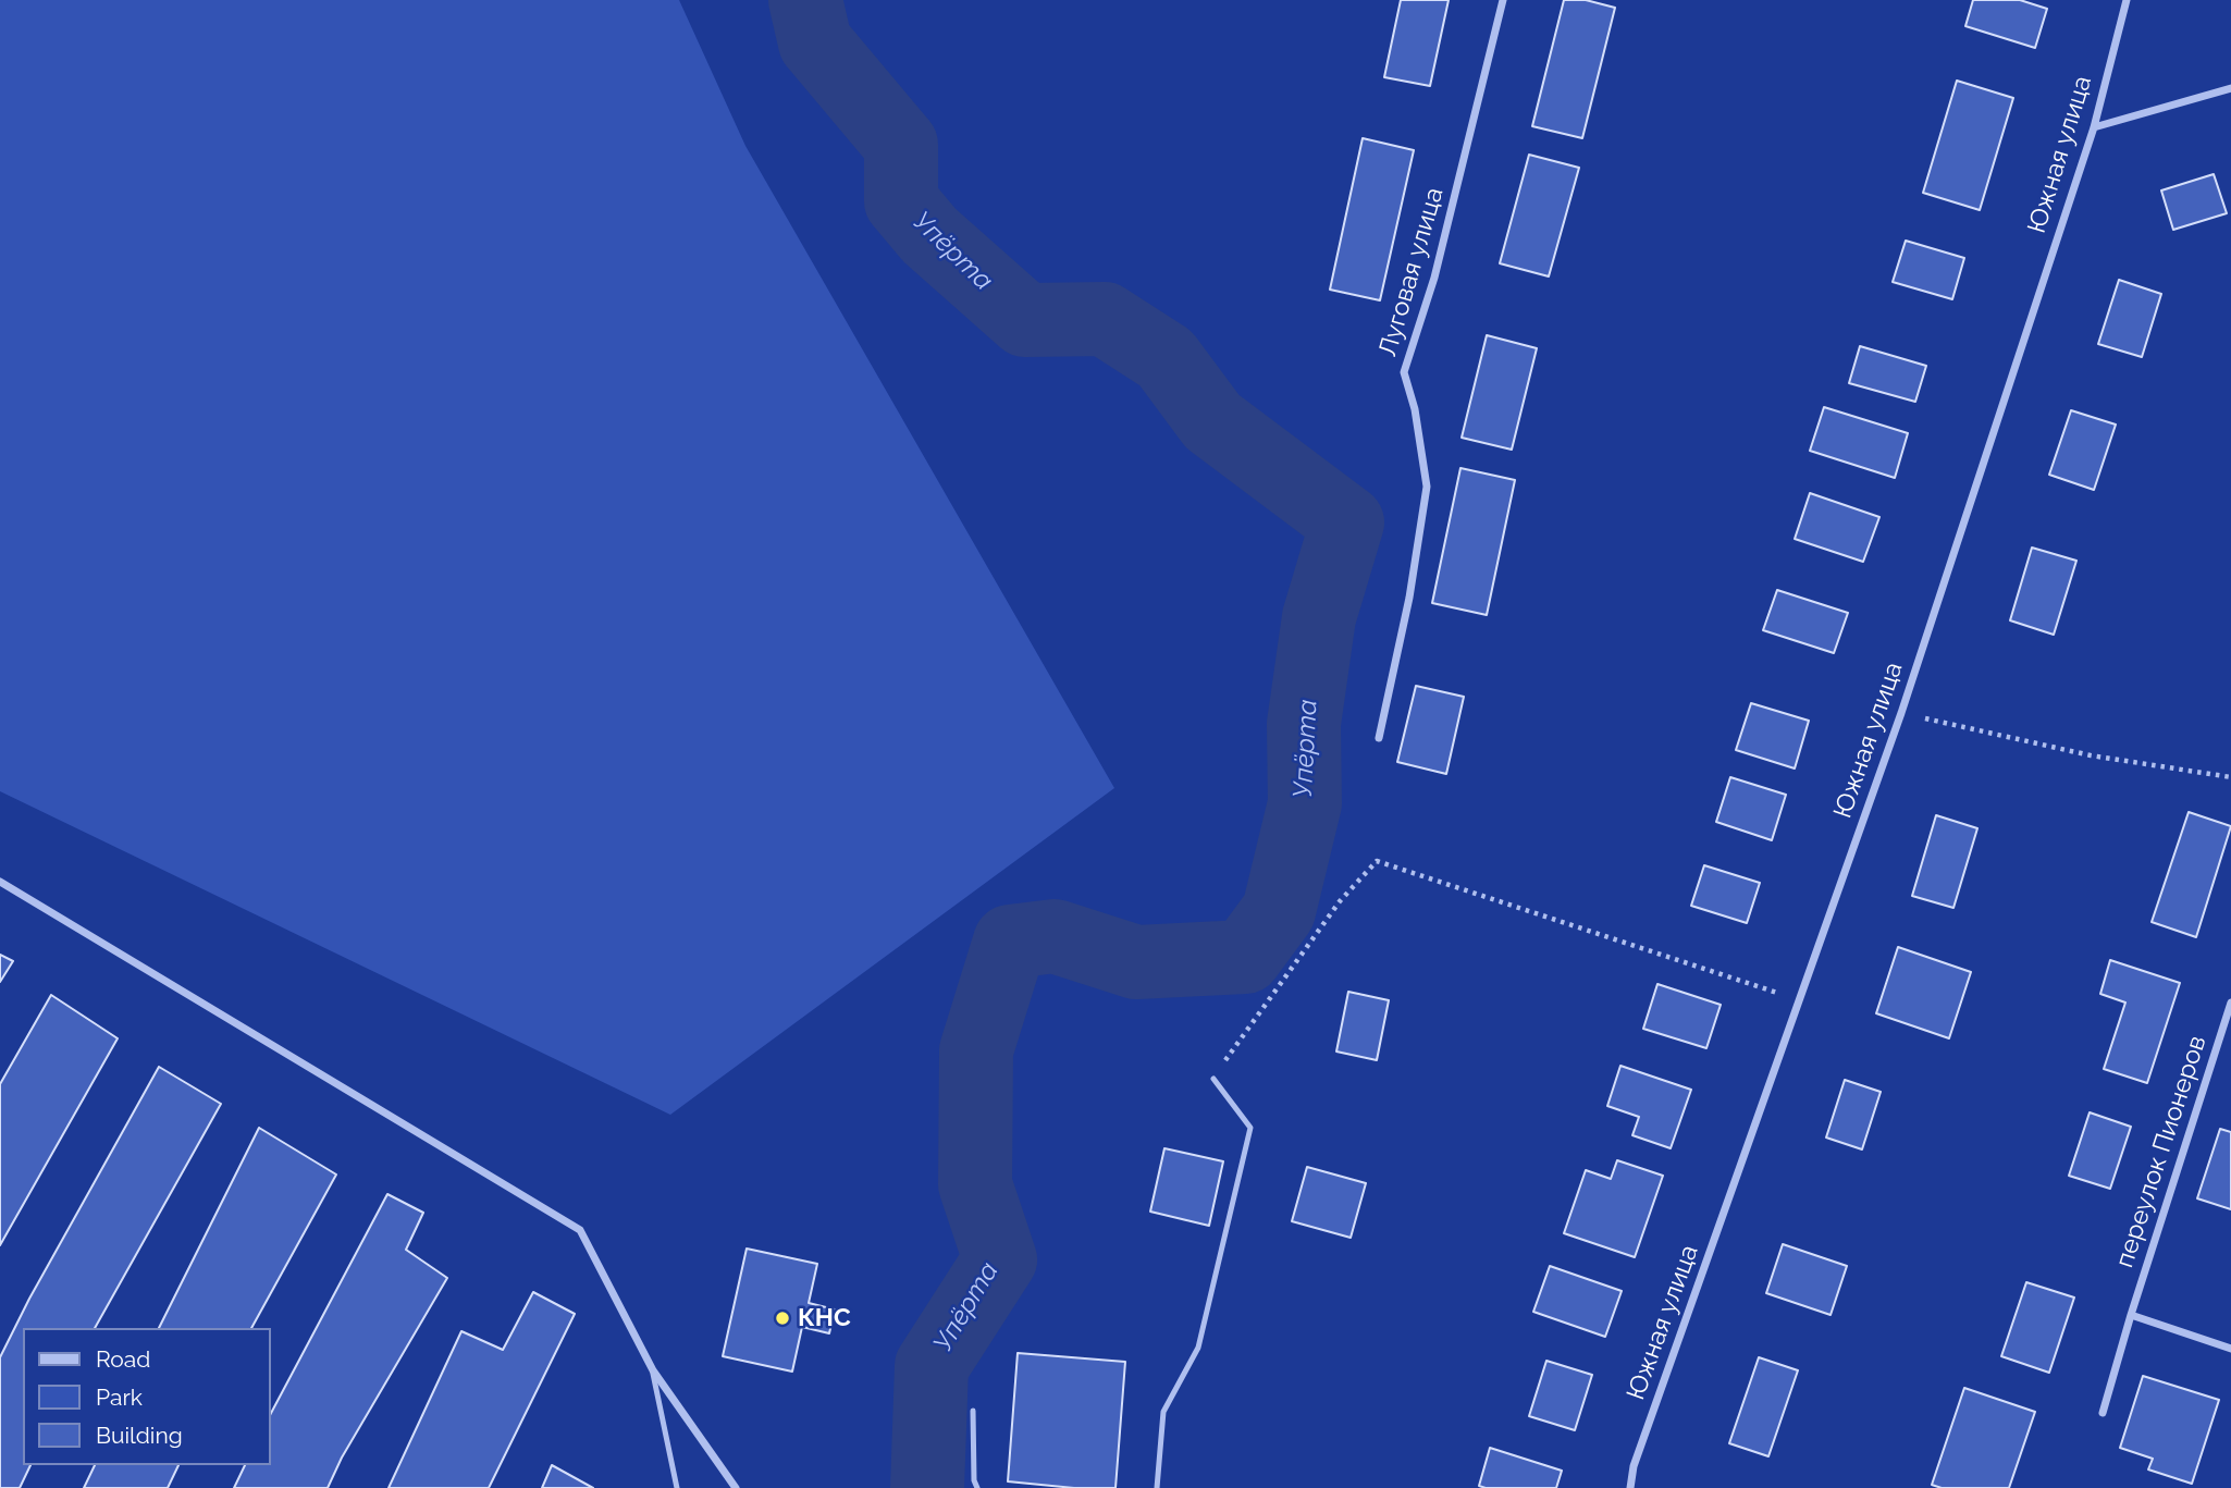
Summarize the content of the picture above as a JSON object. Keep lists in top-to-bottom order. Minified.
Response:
{"streets":{"street":["Южная улица","Луговая улица","переулок Пионеров"]},"water":["Упёрта"],"places":["КНС"],"legend":["Road","Park","Building"]}
